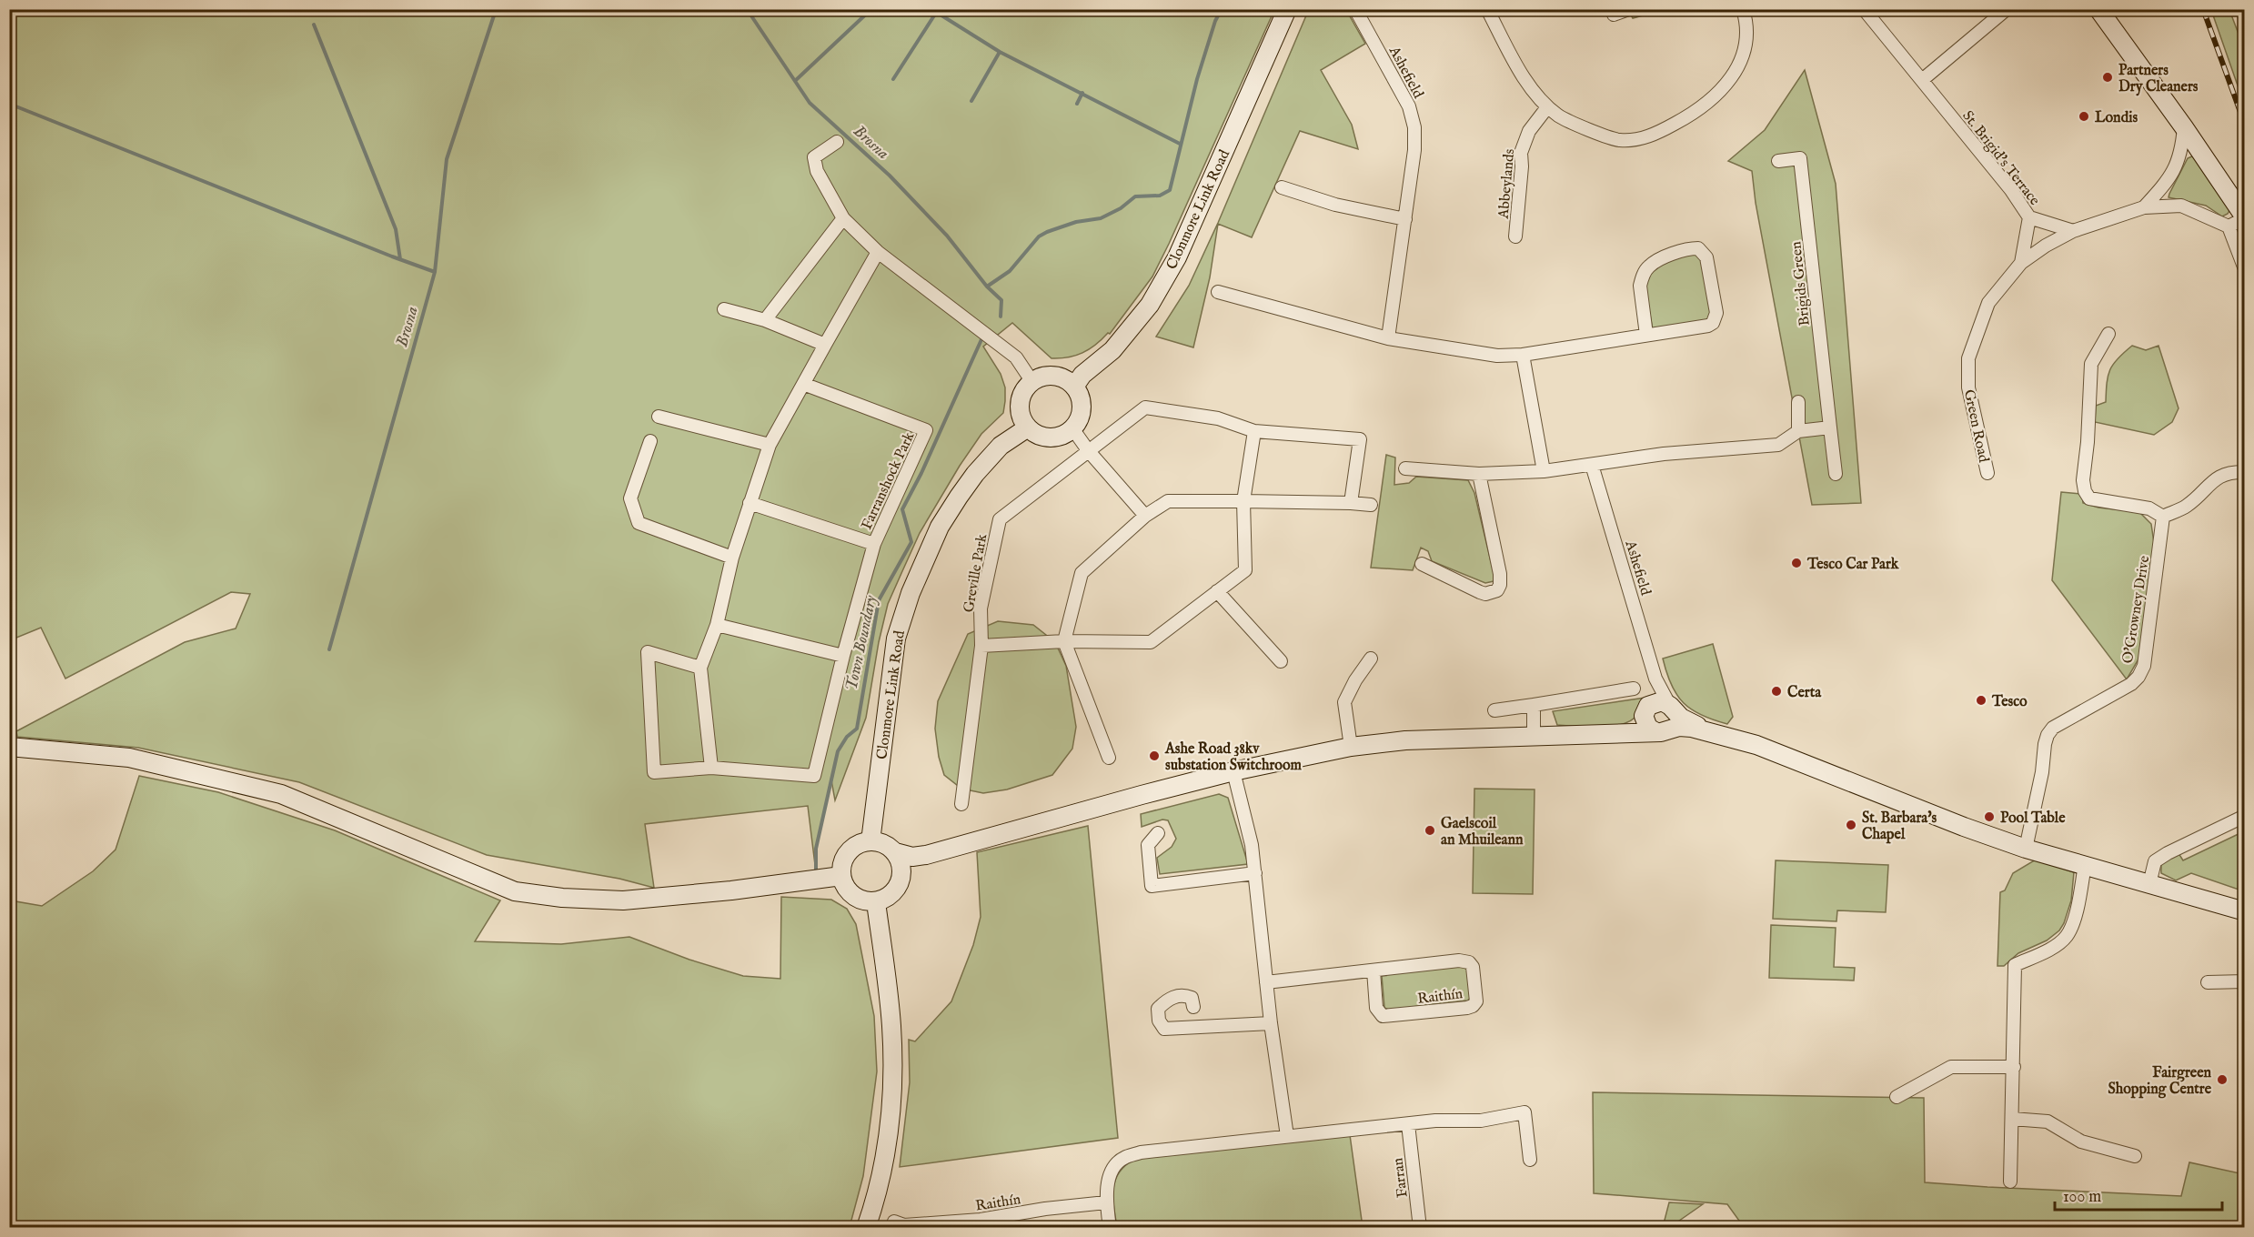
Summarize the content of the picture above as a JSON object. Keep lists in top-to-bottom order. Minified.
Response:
{"streets":{"main road":["Clonmore Link Road"],"street":["Ashefield","St. Brigid's Terrace","Abbeylands","Brigids Green","Green Road","Farranshock Park","Greville Park","O'Growney Drive","Raithín","Farran"]},"crossings":[["St. Brigid's Terrace","Green Road"]],"water":["Brosna","Town Boundary"],"places":["Partners Dry Cleaners","Londis","Tesco Car Park","Certa","Tesco","Ashe Road 38kv substation Switchroom","Pool Table","St. Barbara's Chapel","Gaelscoil an Mhuileann","Fairgreen Shopping Centre"],"scale_bar":"100 m"}
